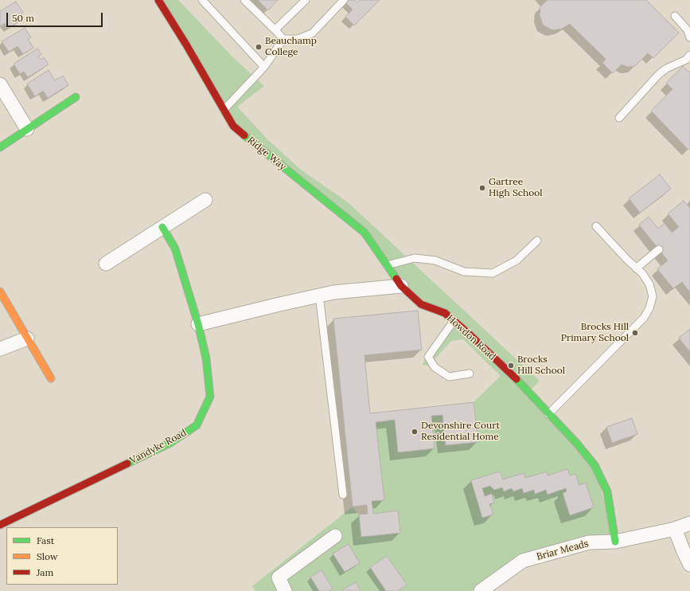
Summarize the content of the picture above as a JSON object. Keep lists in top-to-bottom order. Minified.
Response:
{"streets":{"street":["Ridge Way","Howdon Road","Vandyke Road","Briar Meads"]},"crossings":[["Ridge Way","Howdon Road"],["Howdon Road","Briar Meads"]],"places":["Beauchamp College","Gartree High School","Brocks Hill Primary School","Brocks Hill School","Devonshire Court Residential Home"],"legend":["Fast","Slow","Jam"],"scale_bar":"50 m"}
